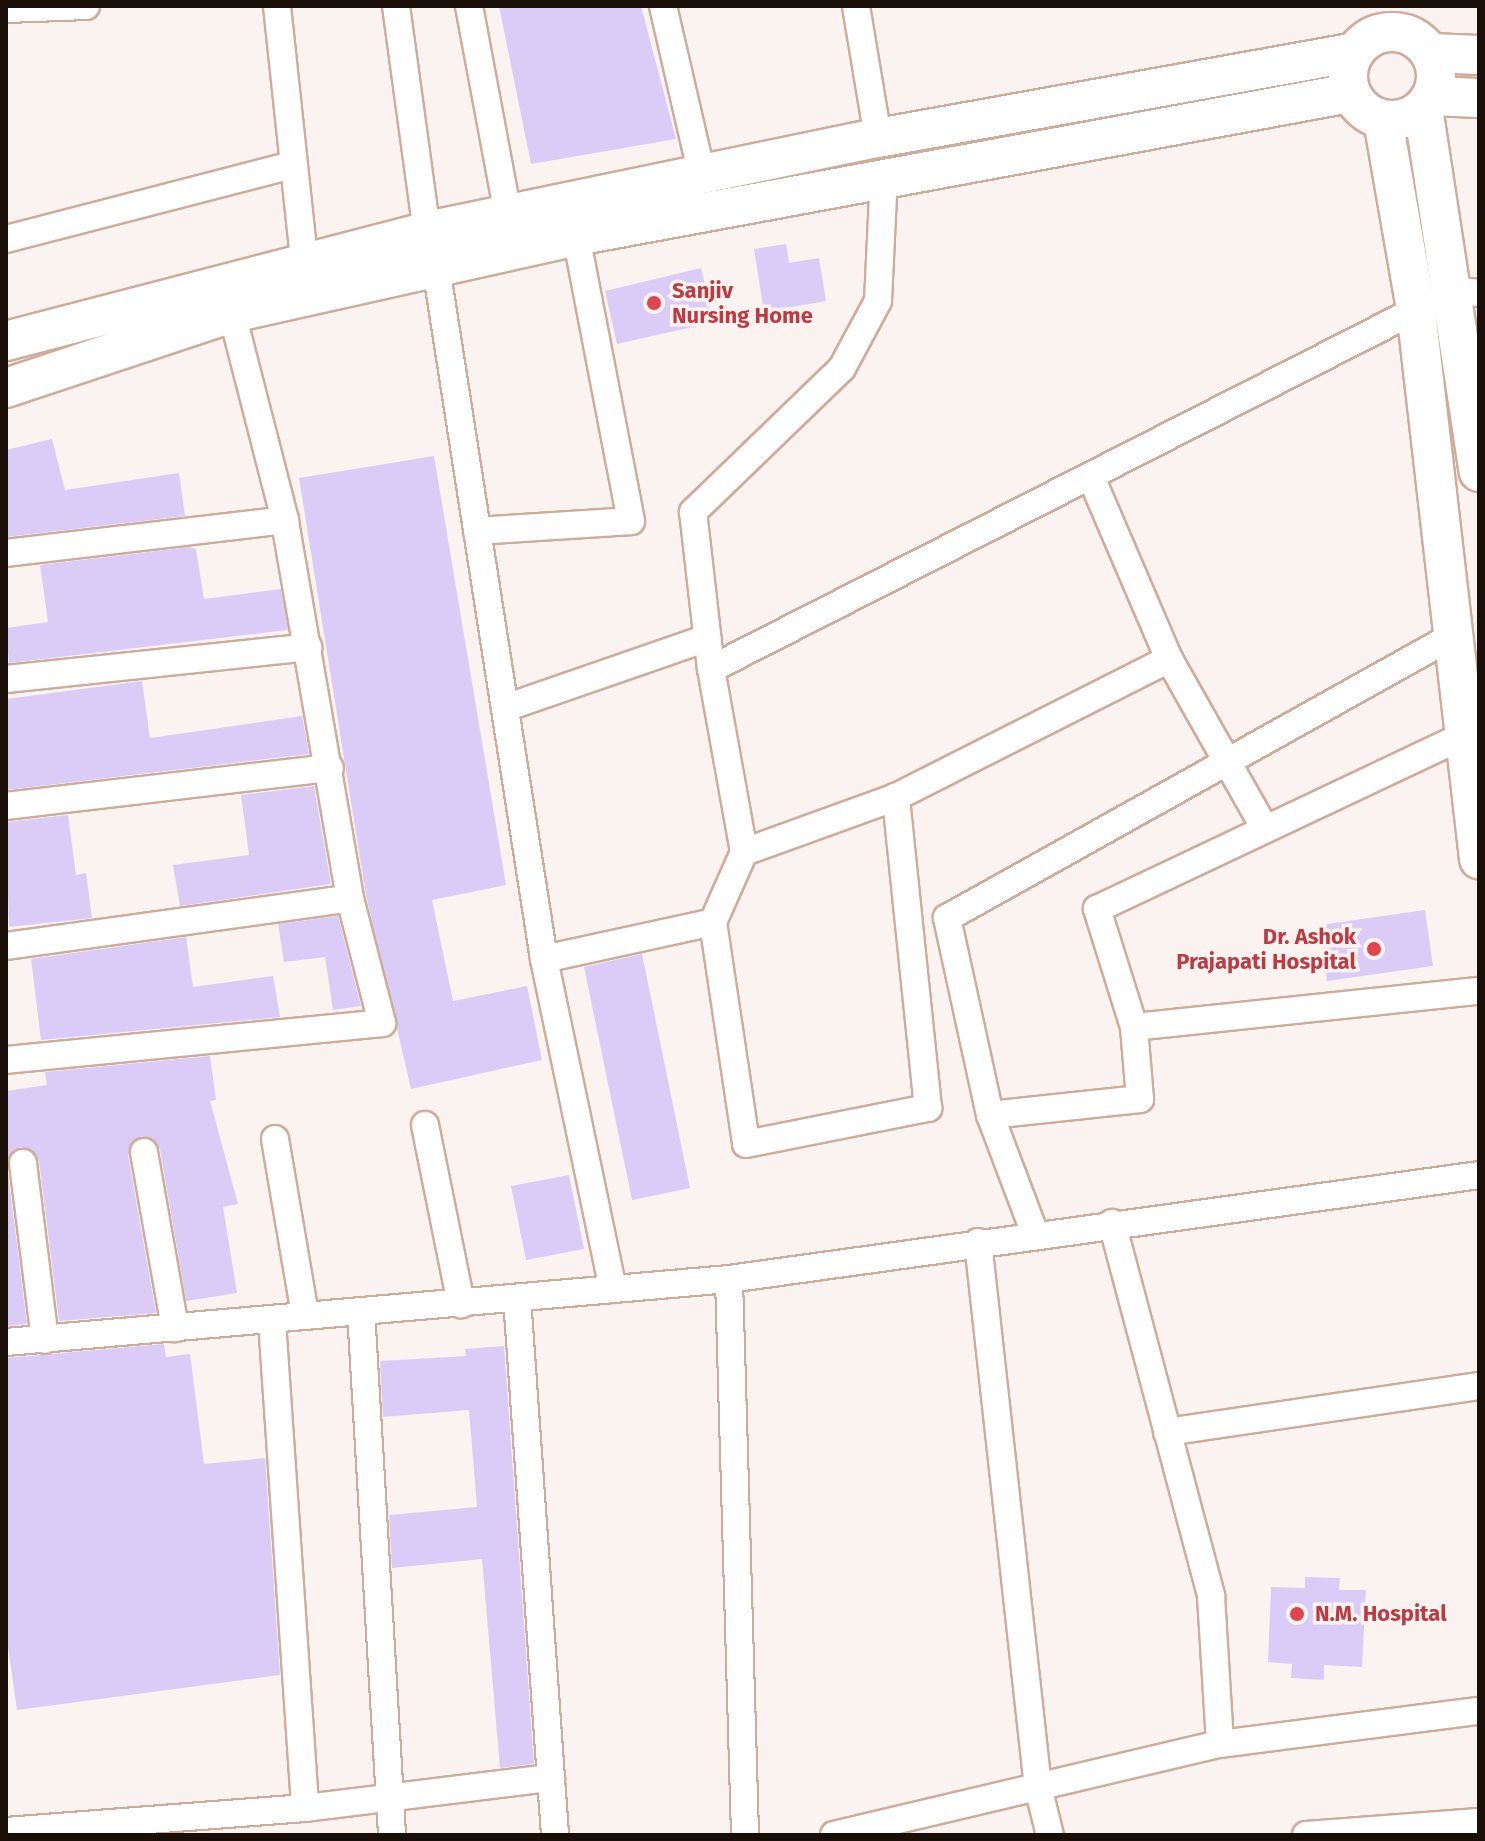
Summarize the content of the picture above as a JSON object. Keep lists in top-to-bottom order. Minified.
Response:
{"places":["Sanjiv Nursing Home","Dr. Ashok Prajapati Hospital","N.M. Hospital"]}
